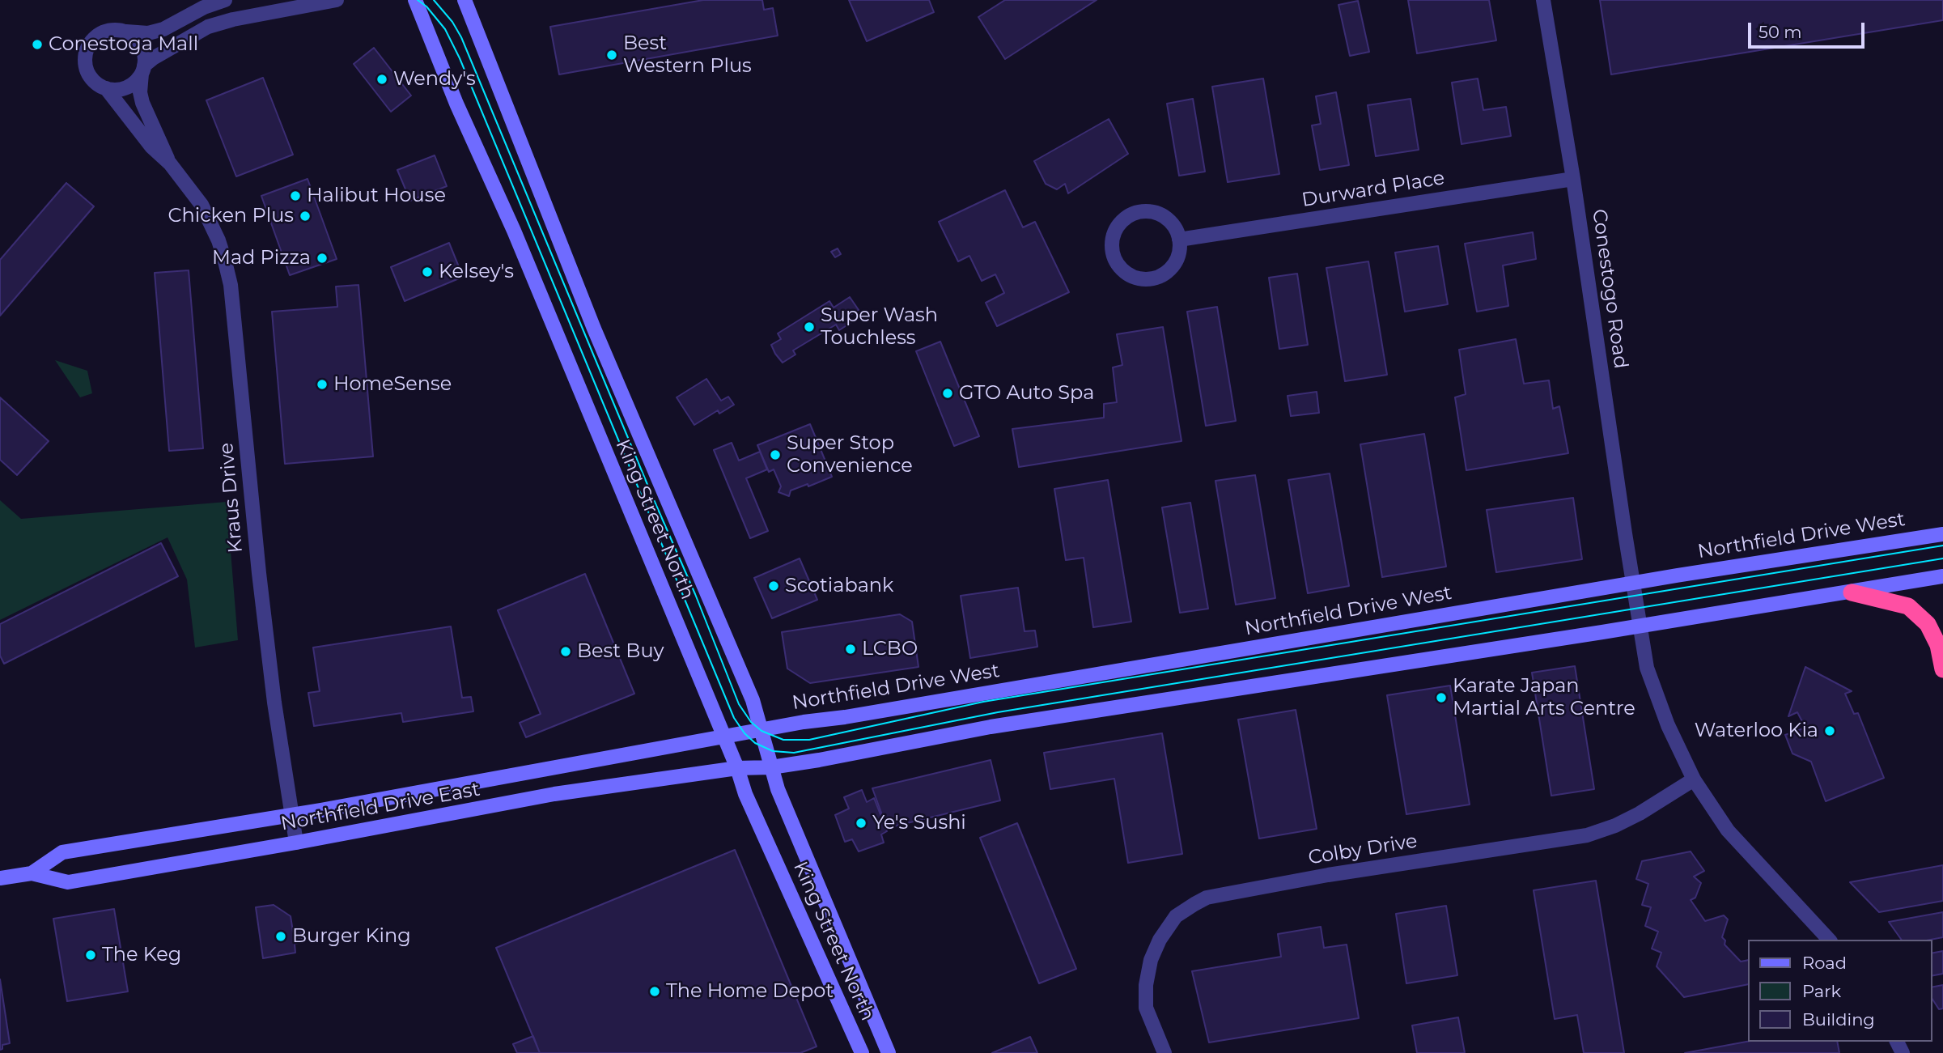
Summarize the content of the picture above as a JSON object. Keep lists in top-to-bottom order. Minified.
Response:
{"streets":{"main road":["King Street North","Northfield Drive West","Northfield Drive East"],"street":["Durward Place","Conestogo Road","Kraus Drive","Colby Drive"]},"crossings":[["Durward Place","Conestogo Road"],["Conestogo Road","Northfield Drive West"],["Kraus Drive","Northfield Drive East"],["King Street North","Northfield Drive West"],["King Street North","Northfield Drive East"],["Northfield Drive West","Northfield Drive East"]],"places":["Conestoga Mall","Best Western Plus","Wendy's","Halibut House","Chicken Plus","Mad Pizza","Kelsey's","Super Wash Touchless","HomeSense","GTO Auto Spa","Super Stop Convenience","Scotiabank","LCBO","Best Buy","Karate Japan Martial Arts Centre","Waterloo Kia","Ye's Sushi","Burger King","The Keg","The Home Depot"],"legend":["Road","Park","Building"],"scale_bar":"50 m"}
